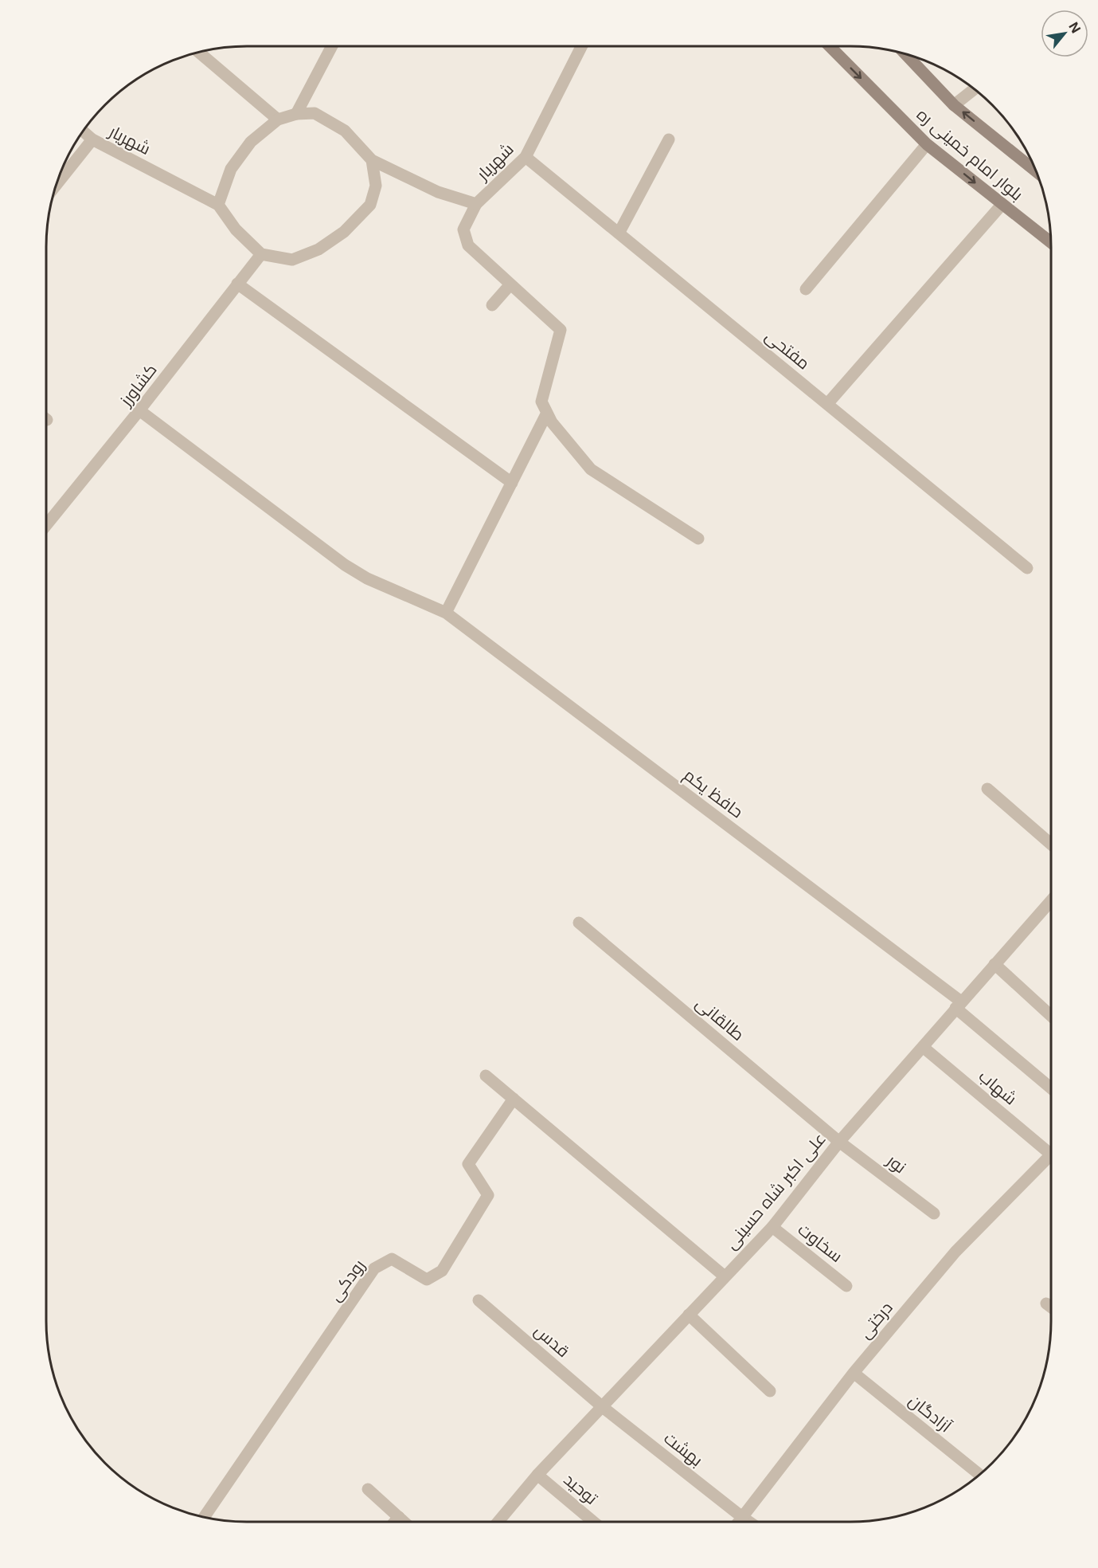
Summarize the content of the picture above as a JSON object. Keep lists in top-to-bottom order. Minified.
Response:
{"streets":{"main road":["بلوار امام خمینی ره"],"street":["شهریار","مفتحی","کشاورز","حافظ یکم","طالقانی","شهاب","نور","علی اکبر شاه حسینی","سخاوت","رودکی","درختی","قدس","آزادگان","بهشت","توحید"]},"crossings":[["شهریار","مفتحی"],["شهریار","کشاورز"],["کشاورز","حافظ یکم"],["حافظ یکم","علی اکبر شاه حسینی"],["طالقانی","نور"],["طالقانی","علی اکبر شاه حسینی"],["شهاب","علی اکبر شاه حسینی"],["نور","علی اکبر شاه حسینی"],["علی اکبر شاه حسینی","سخاوت"],["علی اکبر شاه حسینی","قدس"],["علی اکبر شاه حسینی","بهشت"],["علی اکبر شاه حسینی","توحید"],["درختی","آزادگان"],["درختی","بهشت"],["قدس","بهشت"]],"north":"top right"}
